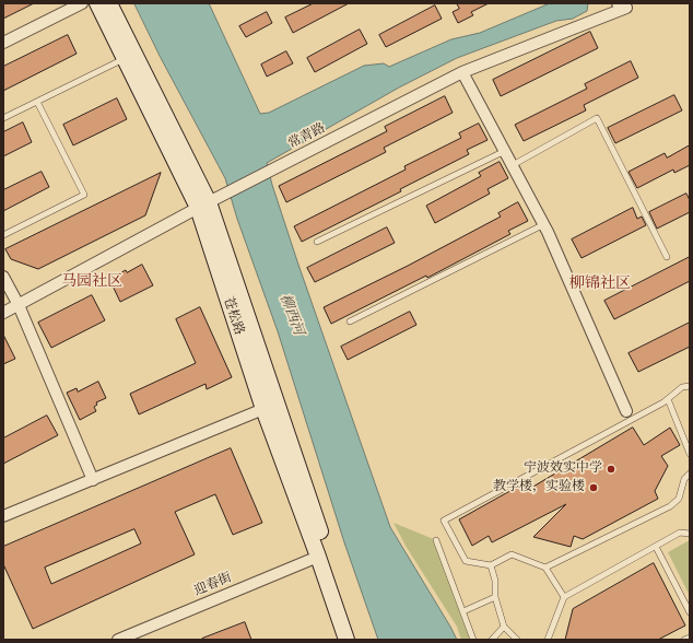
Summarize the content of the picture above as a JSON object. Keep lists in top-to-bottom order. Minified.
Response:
{"streets":{"main road":["苍松路"],"street":["常青路","迎春街"]},"crossings":[["常青路","苍松路"],["苍松路","迎春街"]],"districts":["马园社区","柳锦社区"],"water":["柳西河"],"places":["宁波效实中学","教学楼，实验楼"]}
